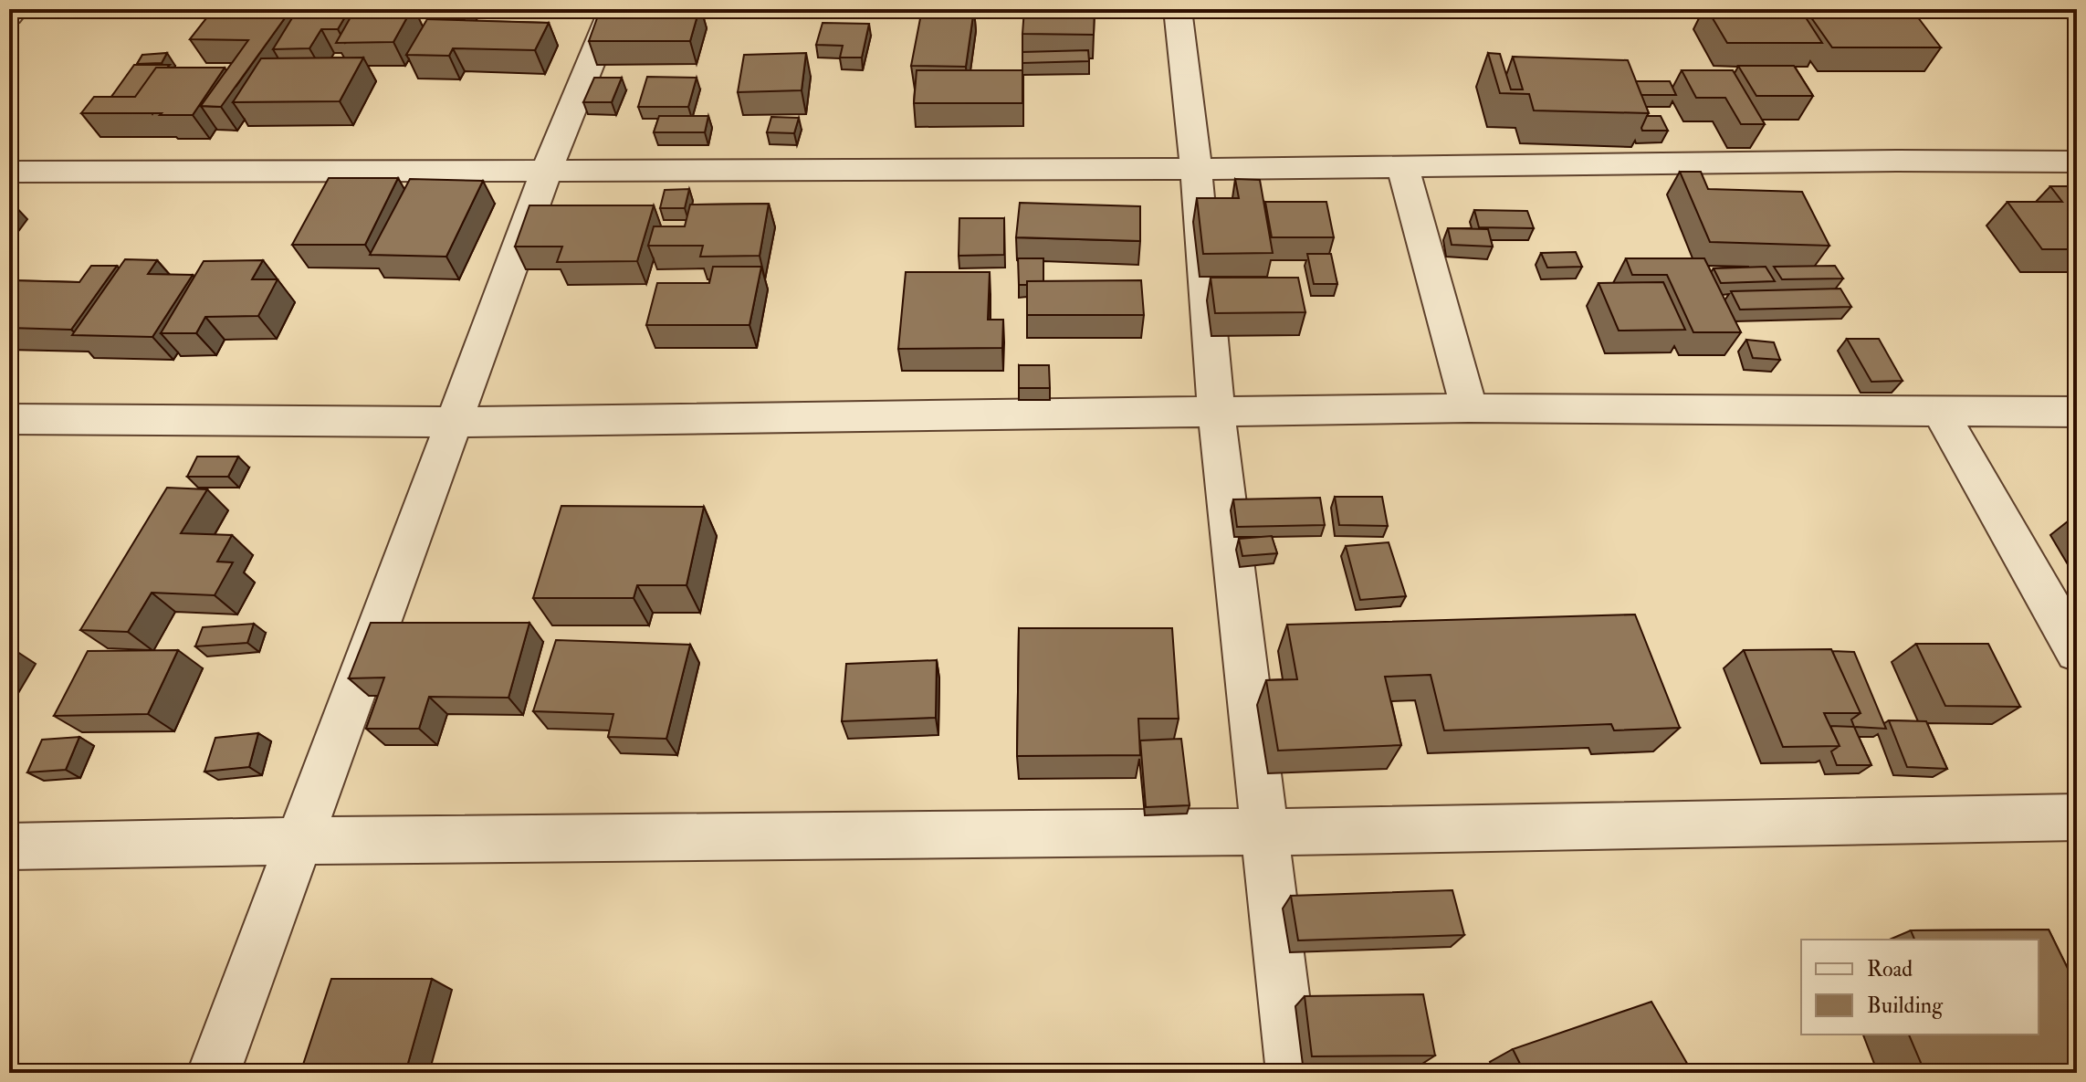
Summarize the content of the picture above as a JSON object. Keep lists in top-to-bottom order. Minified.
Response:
{"legend":["Road","Building"]}
